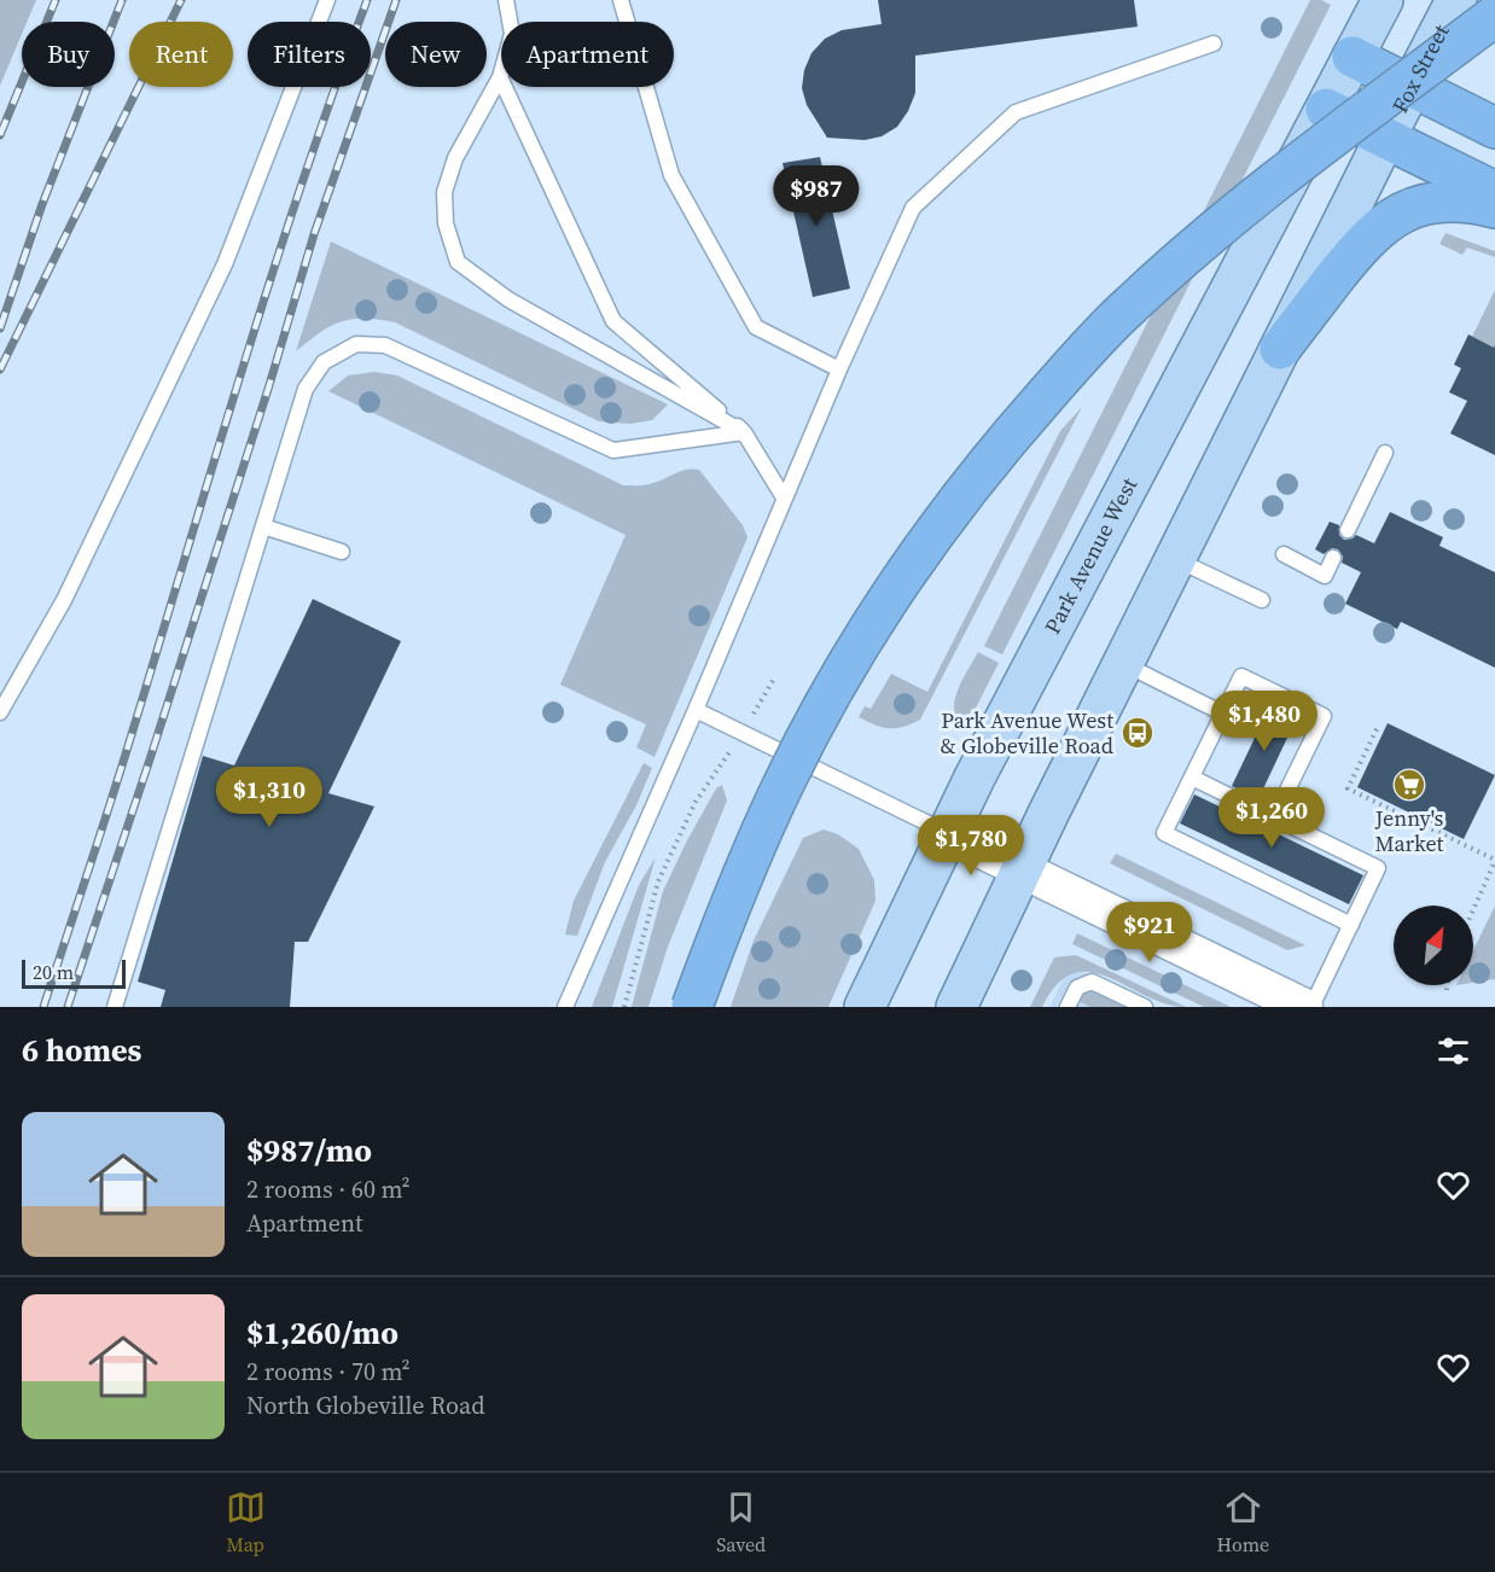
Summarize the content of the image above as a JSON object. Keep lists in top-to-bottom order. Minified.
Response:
{"streets":{"main road":["Fox Street","Park Avenue West"]},"places":{"bus stop":["Park Avenue West & Globeville Road"],"supermarket":["Jenny's Market"]},"scale_bar":"20 m","north":"top right","page":{"chip":["Buy","Rent","Filters","New","Apartment"],"price":["$987","$1,480","$1,310","$1,260","$1,780","$921"],"scale":"20 m","heading":"6 homes","list":[{"name":"$987/mo","note":"2 rooms · 60 m² · Apartment"},{"name":"$1,260/mo","note":"2 rooms · 70 m² · North Globeville Road"}],"tabs":["Map","Saved","Home"]}}
